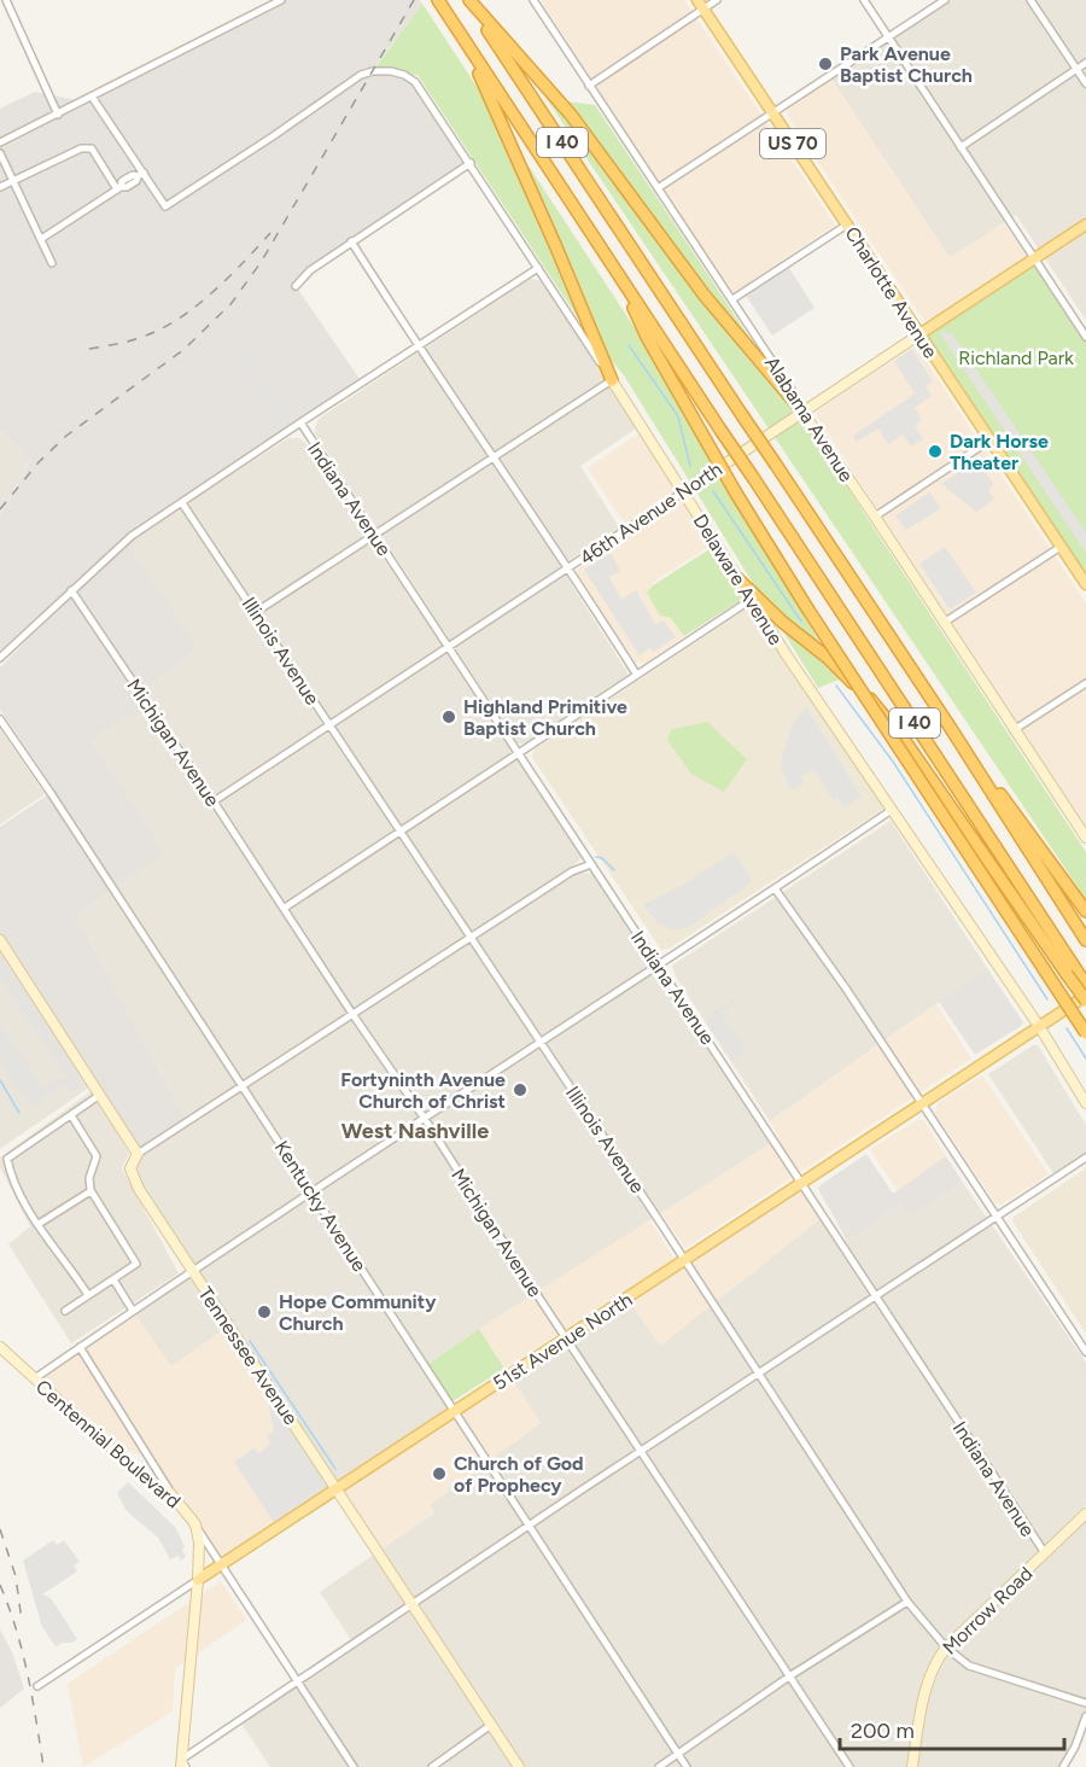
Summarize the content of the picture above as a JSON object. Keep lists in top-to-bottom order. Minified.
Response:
{"streets":{"highway":["I 40"],"main road":["US 70","Charlotte Avenue","Alabama Avenue","46th Avenue North","Delaware Avenue","51st Avenue North","Tennessee Avenue","Centennial Boulevard","Morrow Road"],"street":["Indiana Avenue","Illinois Avenue","Michigan Avenue","Kentucky Avenue"]},"crossings":[["Charlotte Avenue","46th Avenue North"],["Alabama Avenue","46th Avenue North"],["Indiana Avenue","46th Avenue North"],["Indiana Avenue","51st Avenue North"],["Indiana Avenue","Morrow Road"],["46th Avenue North","Delaware Avenue"],["46th Avenue North","Illinois Avenue"],["46th Avenue North","Michigan Avenue"],["Delaware Avenue","51st Avenue North"],["Illinois Avenue","51st Avenue North"],["Illinois Avenue","Morrow Road"],["Michigan Avenue","51st Avenue North"],["Kentucky Avenue","51st Avenue North"],["51st Avenue North","Tennessee Avenue"],["51st Avenue North","Centennial Boulevard"]],"districts":["West Nashville"],"parks":["Richland Park"],"places":["Park Avenue Baptist Church","Dark Horse Theater","Highland Primitive Baptist Church","Fortyninth Avenue Church of Christ","Hope Community Church","Church of God of Prophecy"],"scale_bar":"200 m"}
